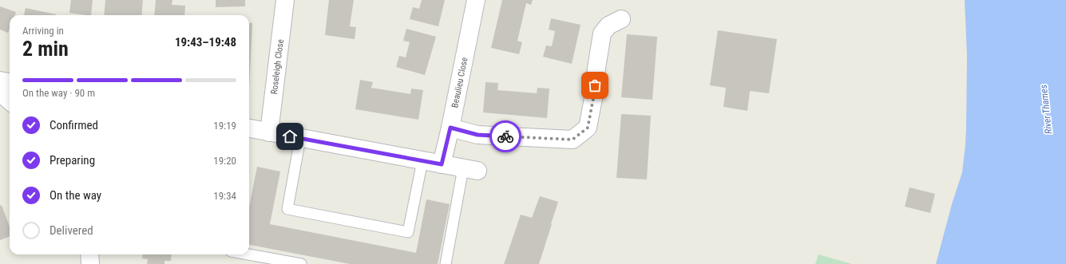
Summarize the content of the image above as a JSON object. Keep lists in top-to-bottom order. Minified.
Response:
{"streets":{"street":["Roseleigh Close","Beaulieu Close"]},"water":["River Thames"],"page":{"heading":["2 min","Arriving in","19:43–19:48"],"bar":"On the way · 90 m","list":[["Confirmed","19:19"],["Preparing","19:20"],["On the way","19:34"],"Delivered"]}}
